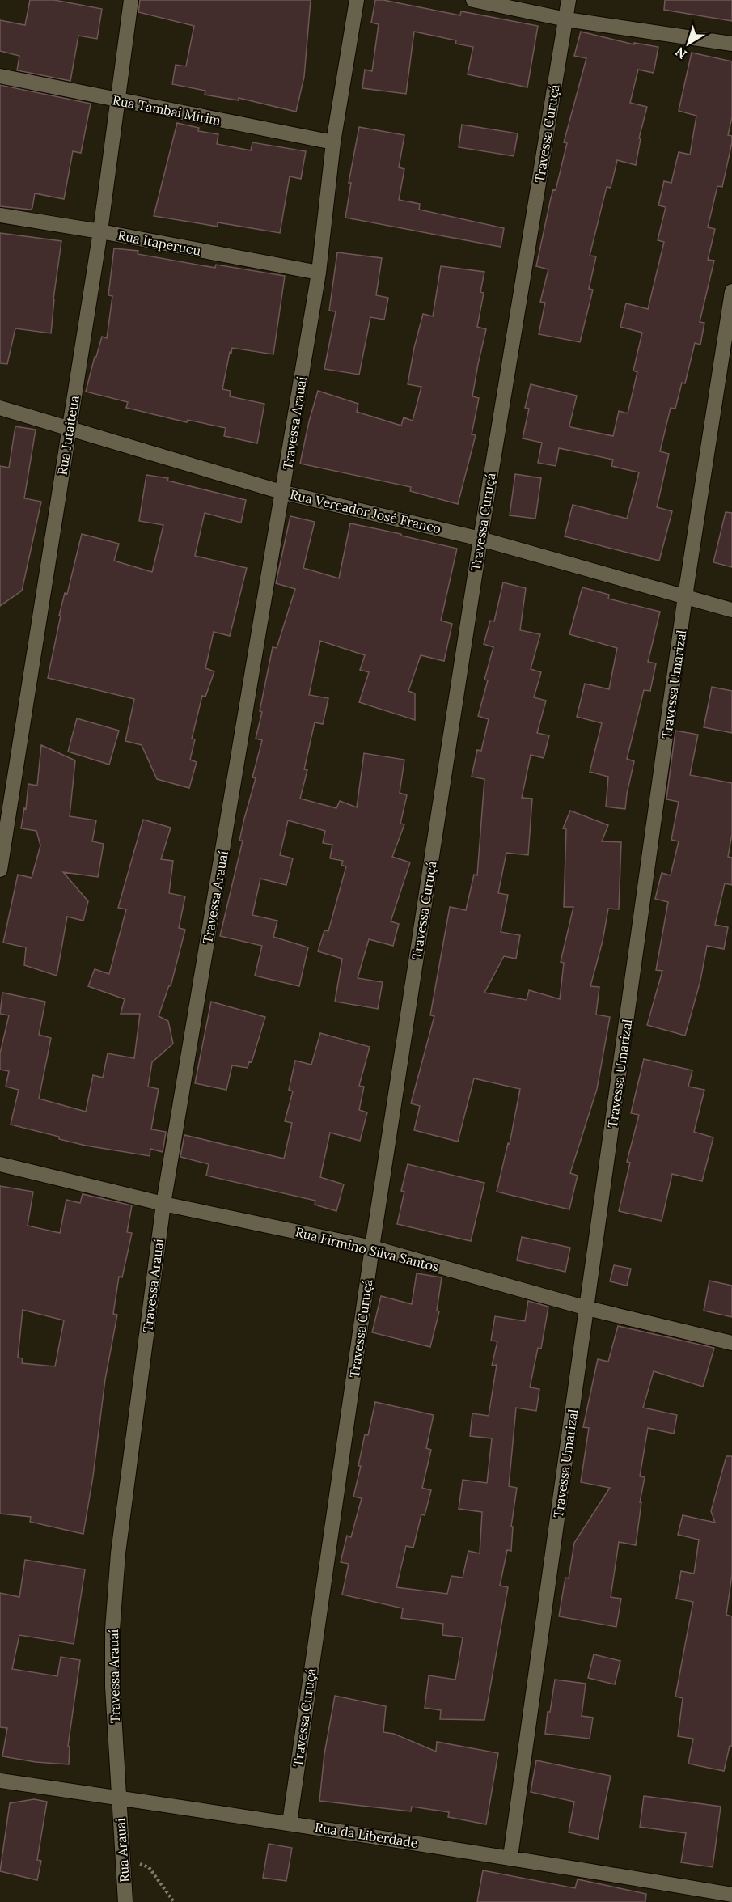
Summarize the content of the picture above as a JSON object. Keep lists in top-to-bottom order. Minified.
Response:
{"streets":{"street":["Rua Tambai Mirim","Travessa Curuçá","Rua Itaperucu","Travessa Arauaí","Rua Jutaiteua","Rua Vereador José Franco","Travessa Umarizal","Rua Firmino Silva Santos","Rua da Liberdade","Rua Arauai"]},"crossings":[["Rua Tambai Mirim","Travessa Arauaí"],["Rua Tambai Mirim","Rua Jutaiteua"],["Travessa Curuçá","Rua Vereador José Franco"],["Travessa Curuçá","Rua Firmino Silva Santos"],["Travessa Curuçá","Rua da Liberdade"],["Rua Itaperucu","Travessa Arauaí"],["Rua Itaperucu","Rua Jutaiteua"],["Travessa Arauaí","Rua Vereador José Franco"],["Travessa Arauaí","Rua Firmino Silva Santos"],["Travessa Arauaí","Rua da Liberdade"],["Travessa Arauaí","Rua Arauai"],["Rua Jutaiteua","Rua Vereador José Franco"],["Rua Vereador José Franco","Travessa Umarizal"],["Travessa Umarizal","Rua Firmino Silva Santos"],["Travessa Umarizal","Rua da Liberdade"],["Rua da Liberdade","Rua Arauai"]],"north":"bottom left"}
